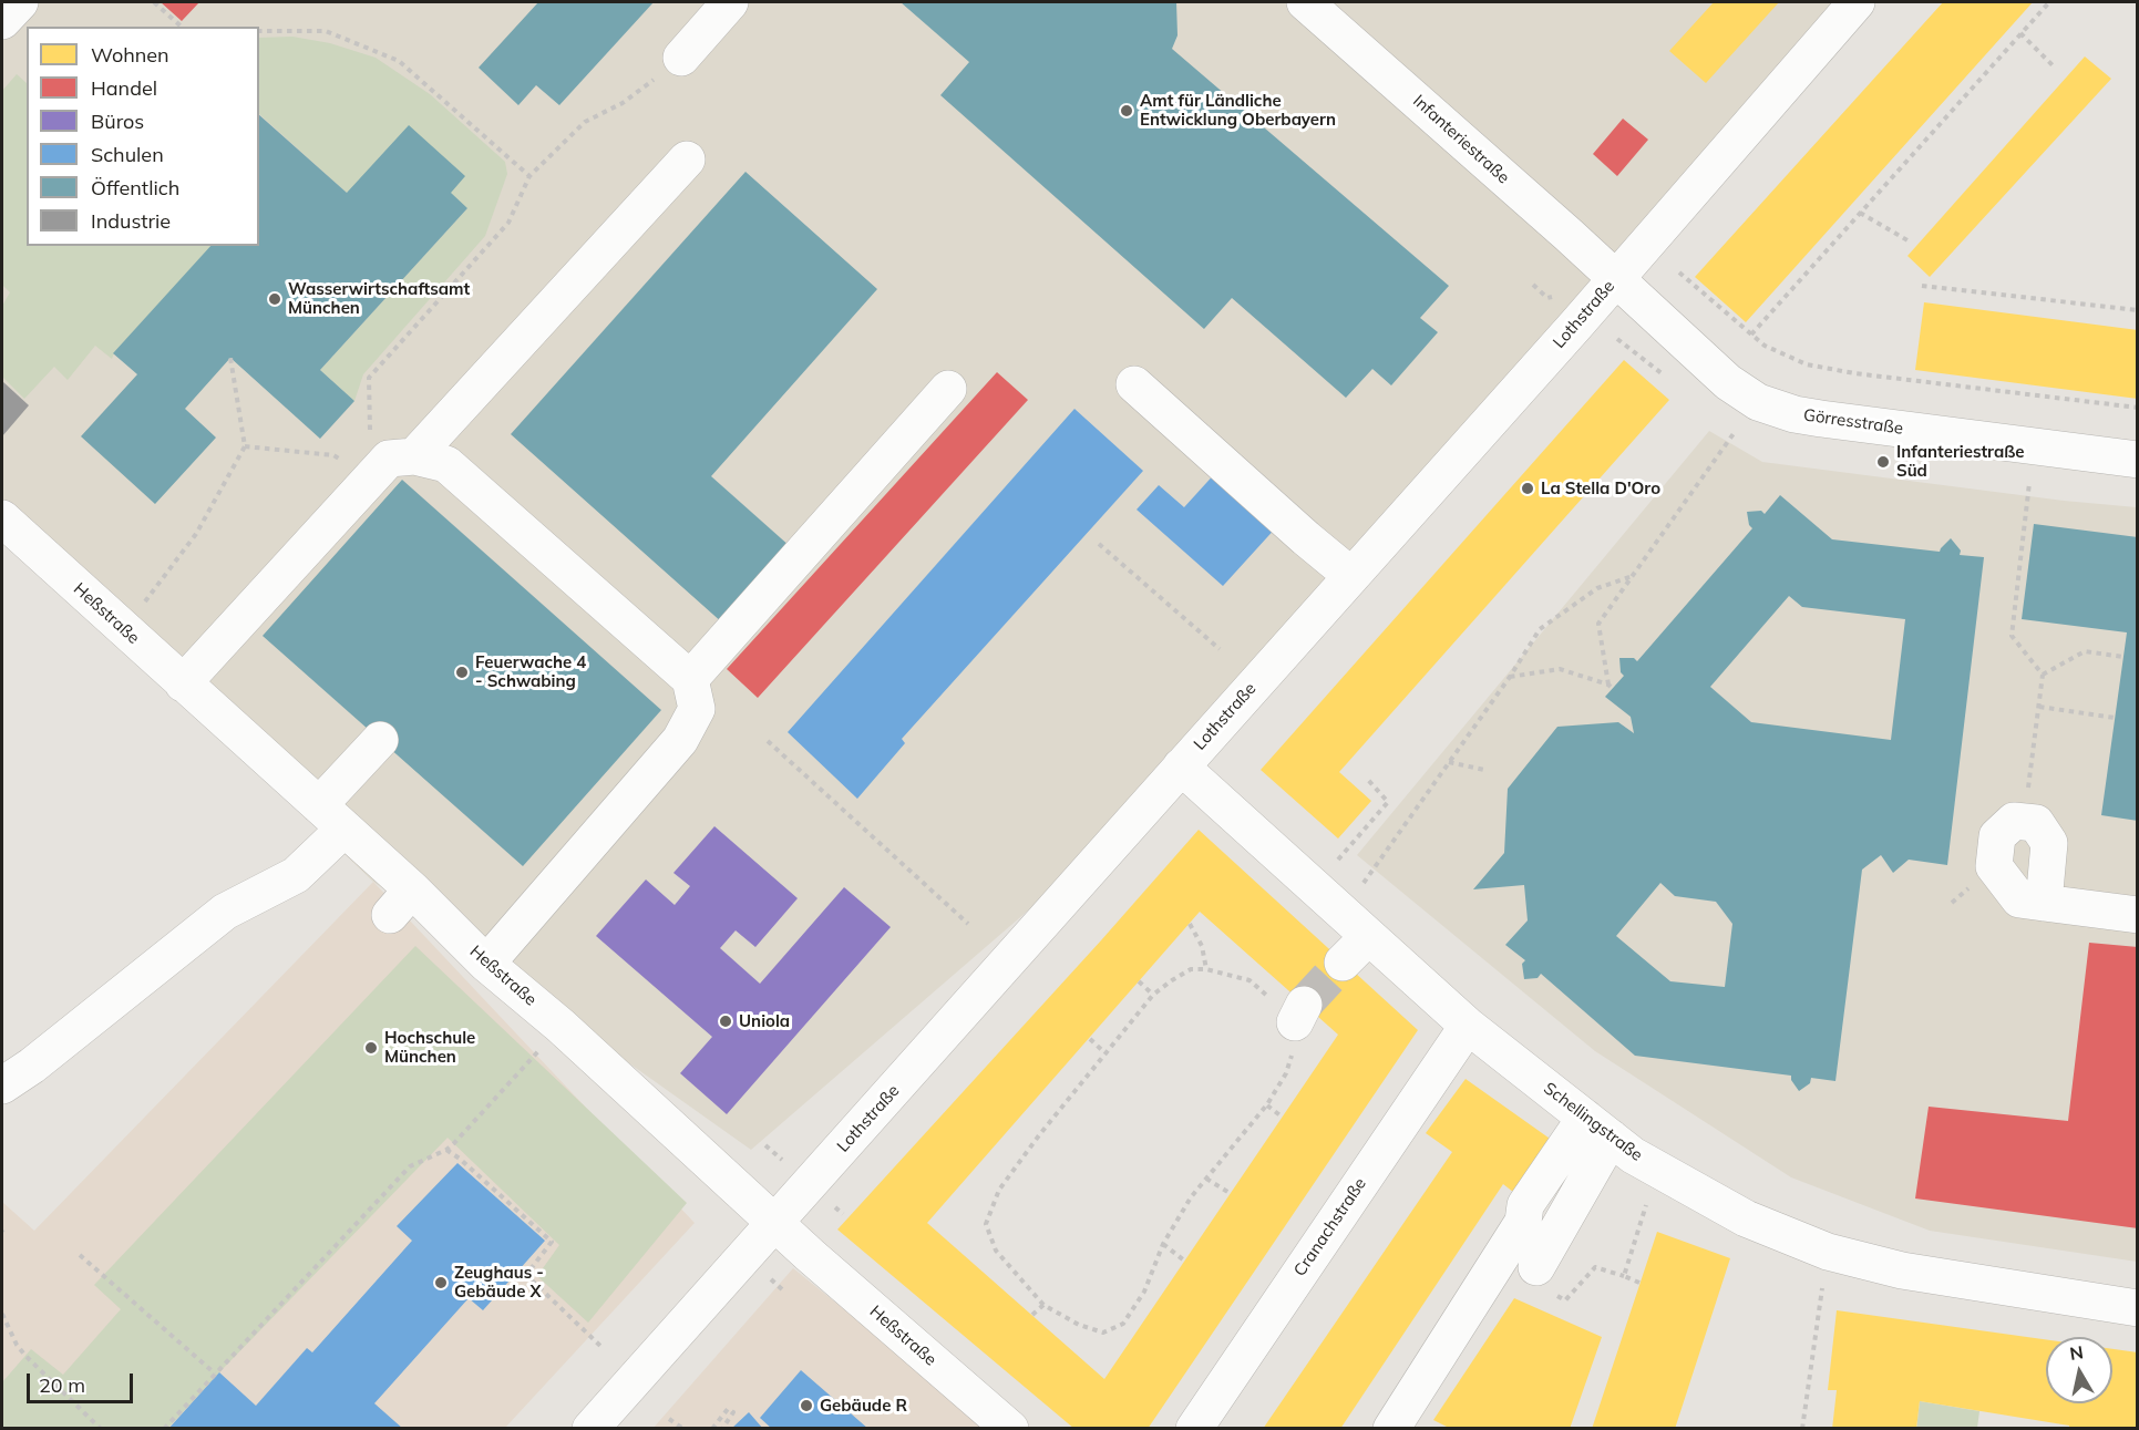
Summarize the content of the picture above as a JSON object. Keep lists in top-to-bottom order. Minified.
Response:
{"streets":{"street":["Infanteriestraße","Lothstraße","Görresstraße","Heßstraße","Schellingstraße","Cranachstraße"]},"crossings":[["Infanteriestraße","Lothstraße"],["Infanteriestraße","Görresstraße"],["Lothstraße","Görresstraße"],["Lothstraße","Heßstraße"],["Lothstraße","Schellingstraße"],["Schellingstraße","Cranachstraße"]],"places":["Amt für Ländliche Entwicklung Oberbayern","Wasserwirtschaftsamt München","Infanteriestraße Süd","La Stella D'Oro","Feuerwache 4 - Schwabing","Uniola","Hochschule München","Zeughaus - Gebäude X","Gebäude R"],"legend":["Wohnen","Handel","Büros","Schulen","Öffentlich","Industrie"],"scale_bar":"20 m","north":"top"}
